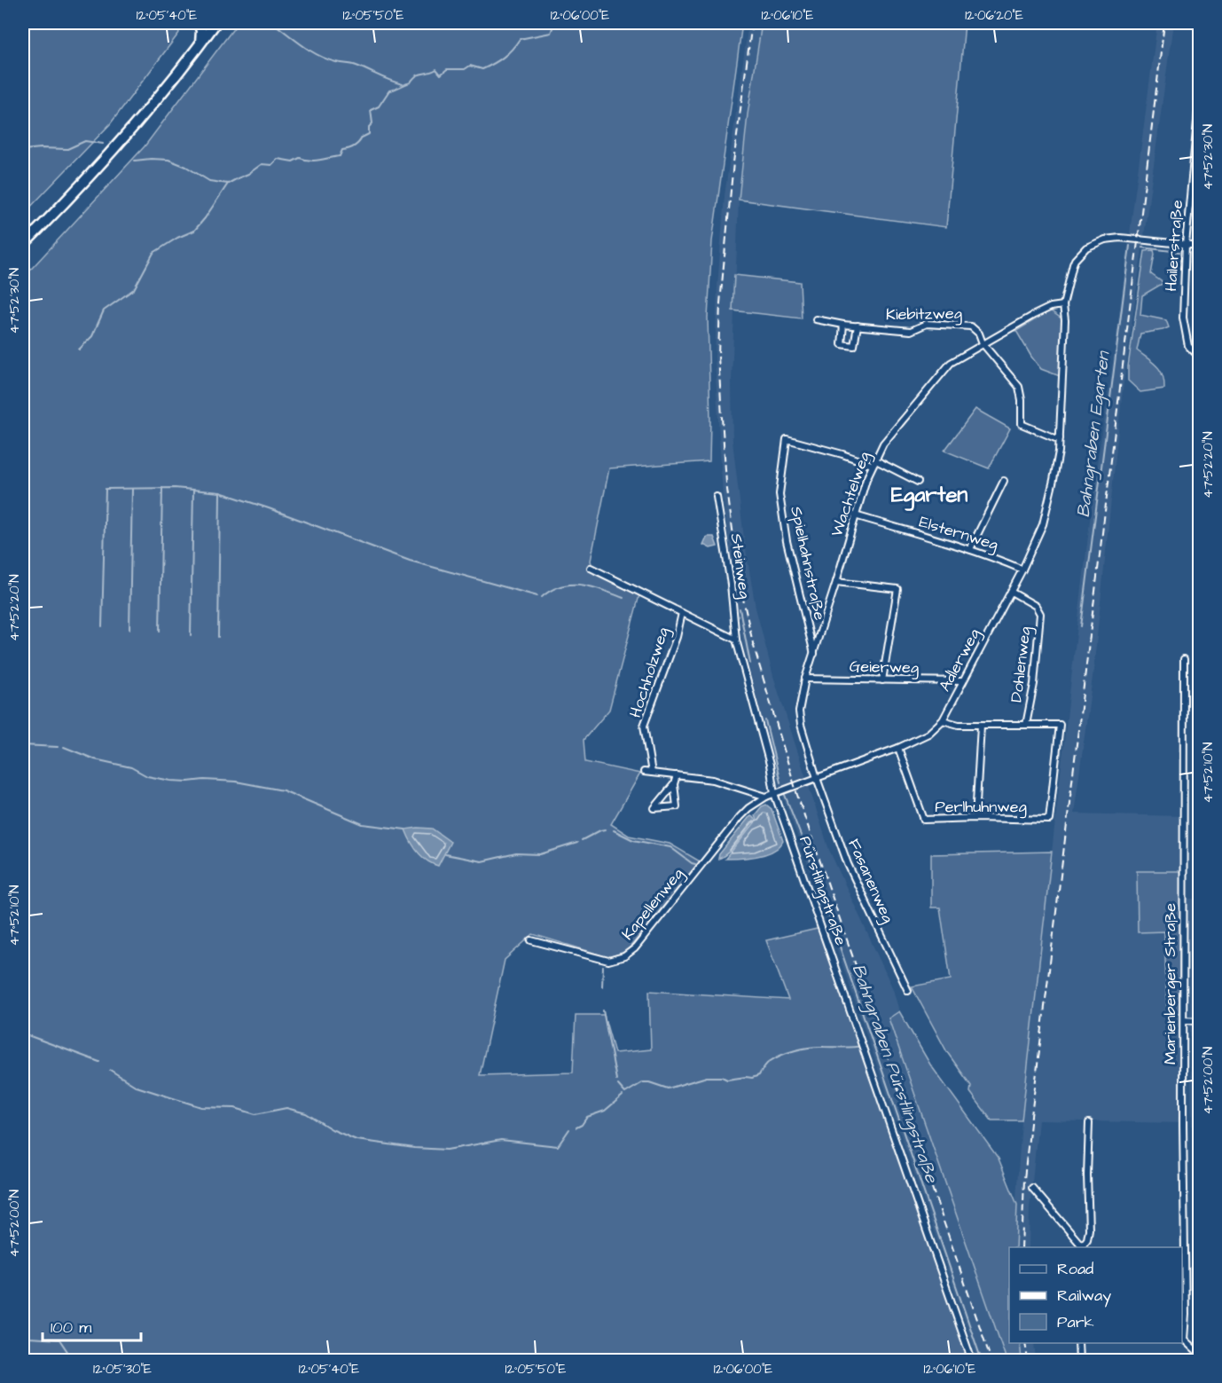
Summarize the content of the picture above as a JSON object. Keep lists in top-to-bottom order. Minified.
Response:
{"streets":{"street":["Hailerstraße","Kiebitzweg","Wachtelweg","Elsternweg","Spielhahnstraße","Steinweg","Adlerweg","Dohlenweg","Geierweg","Hochholzweg","Perlhuhnweg","Fasanenweg","Pürstlingstraße","Kapellenweg","Marienberger Straße"]},"crossings":[["Hailerstraße","Adlerweg"],["Kiebitzweg","Wachtelweg"],["Wachtelweg","Elsternweg"],["Wachtelweg","Spielhahnstraße"],["Wachtelweg","Adlerweg"],["Wachtelweg","Geierweg"],["Wachtelweg","Fasanenweg"],["Elsternweg","Adlerweg"],["Steinweg","Pürstlingstraße"],["Adlerweg","Dohlenweg"],["Adlerweg","Geierweg"],["Adlerweg","Perlhuhnweg"],["Adlerweg","Fasanenweg"],["Adlerweg","Pürstlingstraße"],["Adlerweg","Kapellenweg"],["Dohlenweg","Perlhuhnweg"]],"districts":["Egarten"],"water":["Bahngraben Egarten","Bahngraben Pürstlingstraße"],"legend":["Road","Railway","Park"],"scale_bar":"100 m","coordinates":["12°05'40\"E","12°05'50\"E","12°06'00\"E","12°06'10\"E","12°06'20\"E","47°52'30\"N","47°52'20\"N","47°52'10\"N","47°52'00\"N","12°05'30\"E"]}
